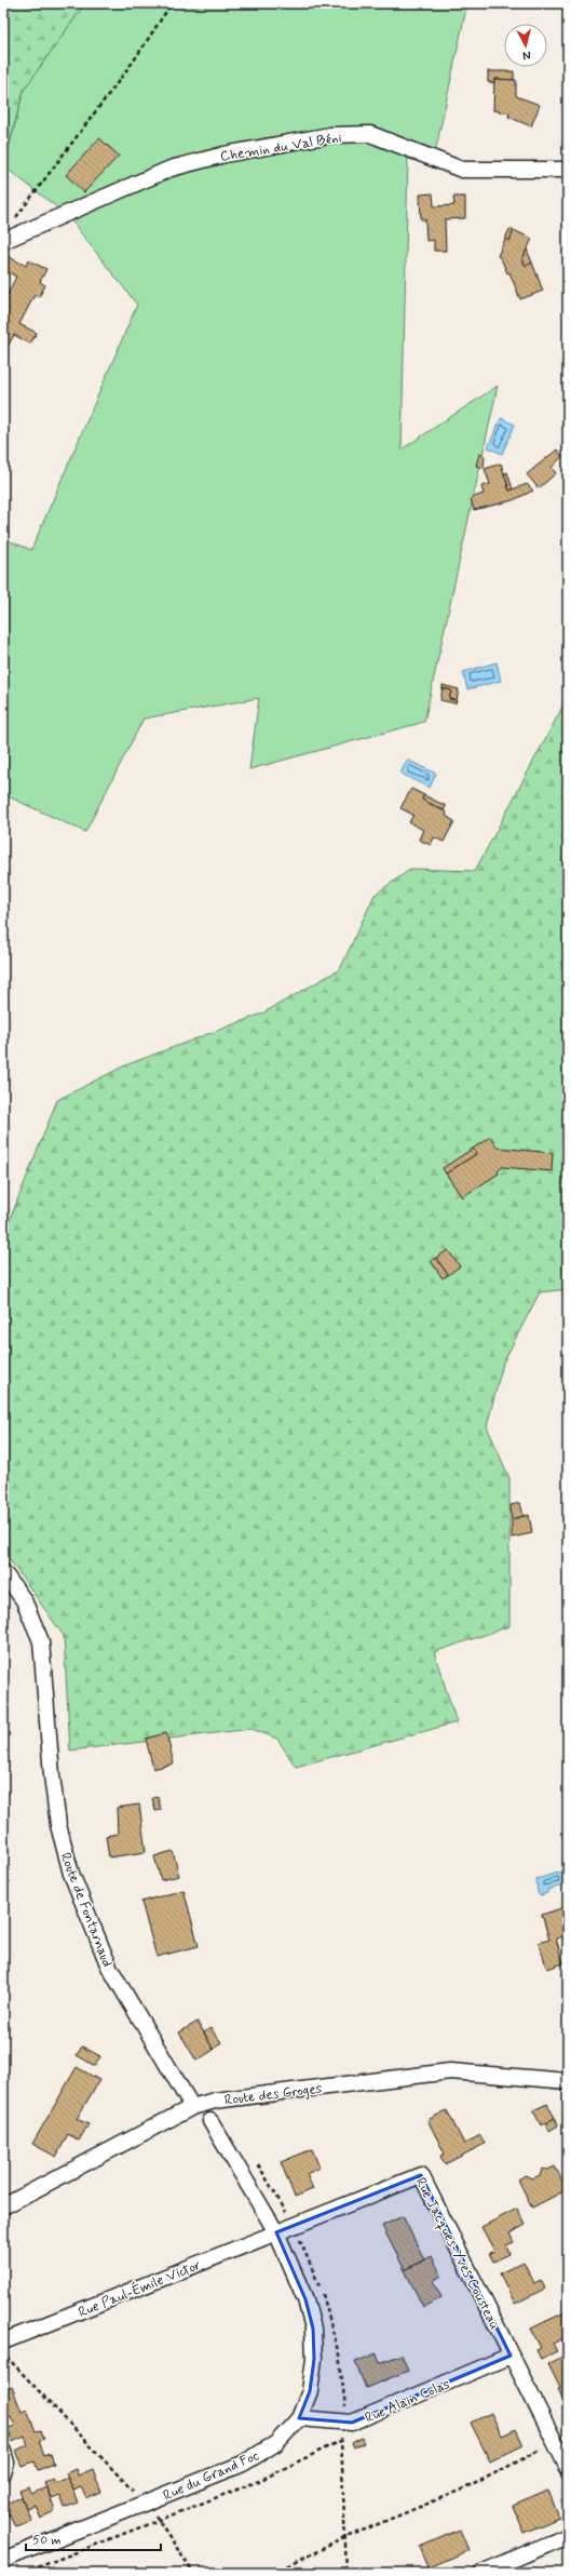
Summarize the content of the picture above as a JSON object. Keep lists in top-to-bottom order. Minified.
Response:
{"streets":{"street":["Chemin du Val Béni","Route de Fontarnaud","Route des Groges","Rue Jacques-Yves Cousteau","Rue Paul-Émile Victor","Rue Alain Colas","Rue du Grand Foc"]},"crossings":[["Route de Fontarnaud","Route des Groges"],["Rue Jacques-Yves Cousteau","Rue Paul-Émile Victor"],["Rue Jacques-Yves Cousteau","Rue Alain Colas"],["Rue Jacques-Yves Cousteau","Rue du Grand Foc"],["Rue Paul-Émile Victor","Rue du Grand Foc"],["Rue Alain Colas","Rue du Grand Foc"]],"scale_bar":"50 m","north":"bottom"}
